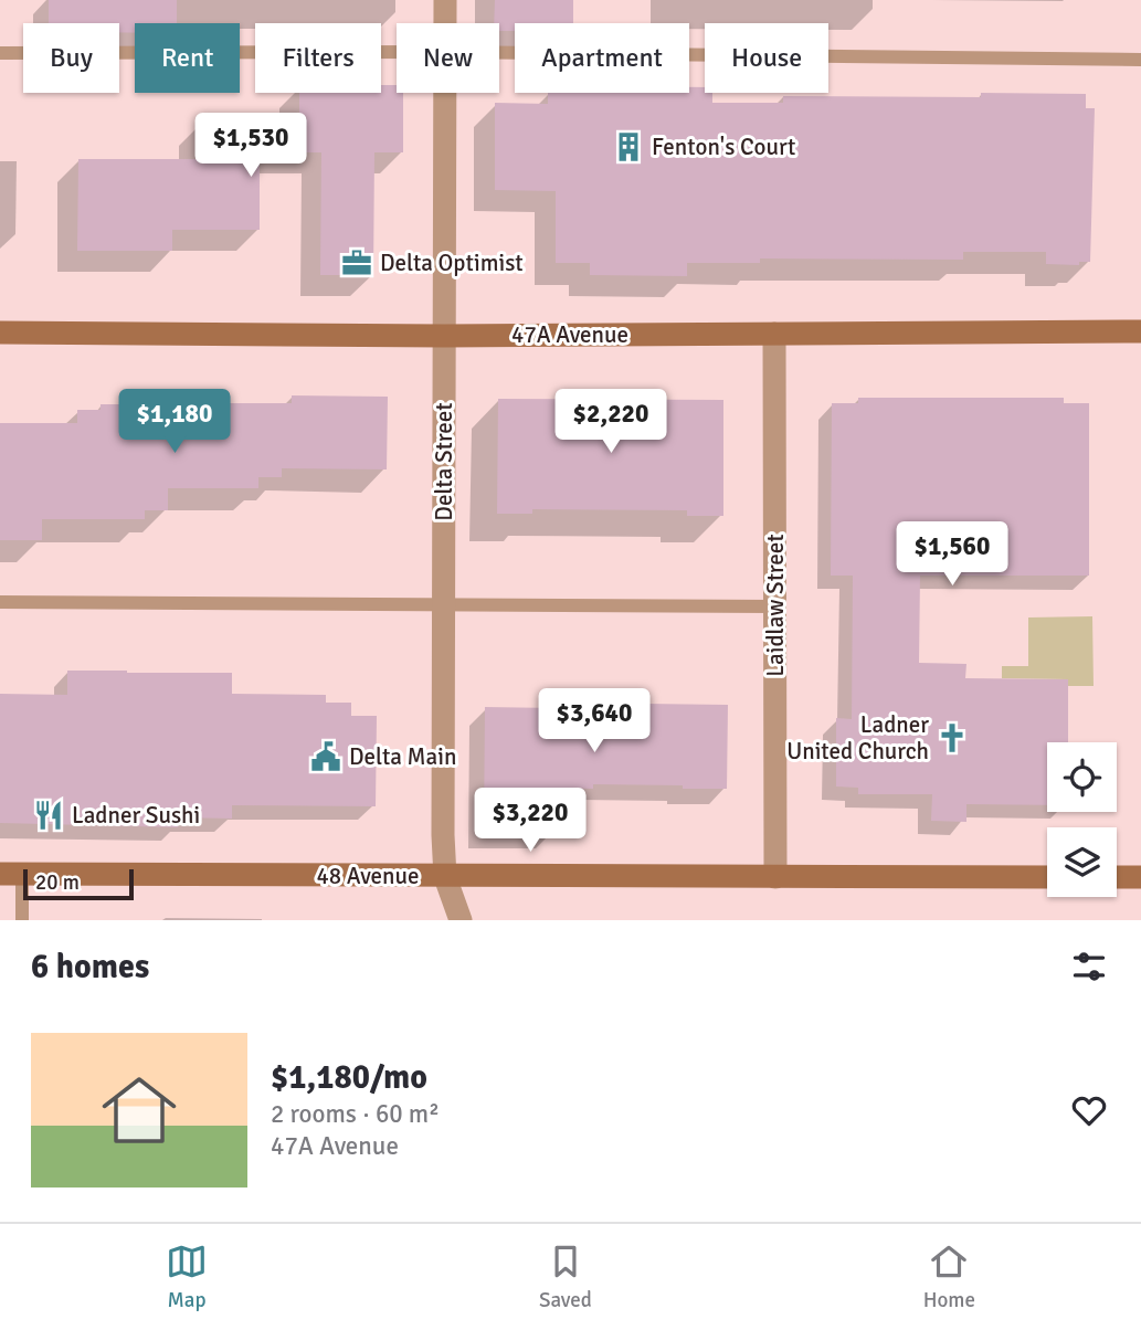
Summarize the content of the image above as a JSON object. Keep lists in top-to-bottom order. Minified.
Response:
{"streets":{"main road":["47A Avenue","48 Avenue"],"street":["Delta Street","Laidlaw Street"]},"crossings":[["47A Avenue","Delta Street"],["47A Avenue","Laidlaw Street"],["Delta Street","48 Avenue"],["Laidlaw Street","48 Avenue"]],"places":{"building":["Fenton's Court"],"office":["Delta Optimist"],"church":["Ladner United Church"],"public building":["Delta Main"],"restaurant":["Ladner Sushi"]},"scale_bar":"20 m","page":{"chip":["Buy","Rent","Filters","New","Apartment","House"],"price":["$1,530","$1,180","$2,220","$1,560","$3,640","$3,220"],"scale":"20 m","heading":"6 homes","list":[{"name":"$1,180/mo","note":"2 rooms · 60 m² · 47A Avenue"}],"tabs":["Map","Saved","Home"]}}
